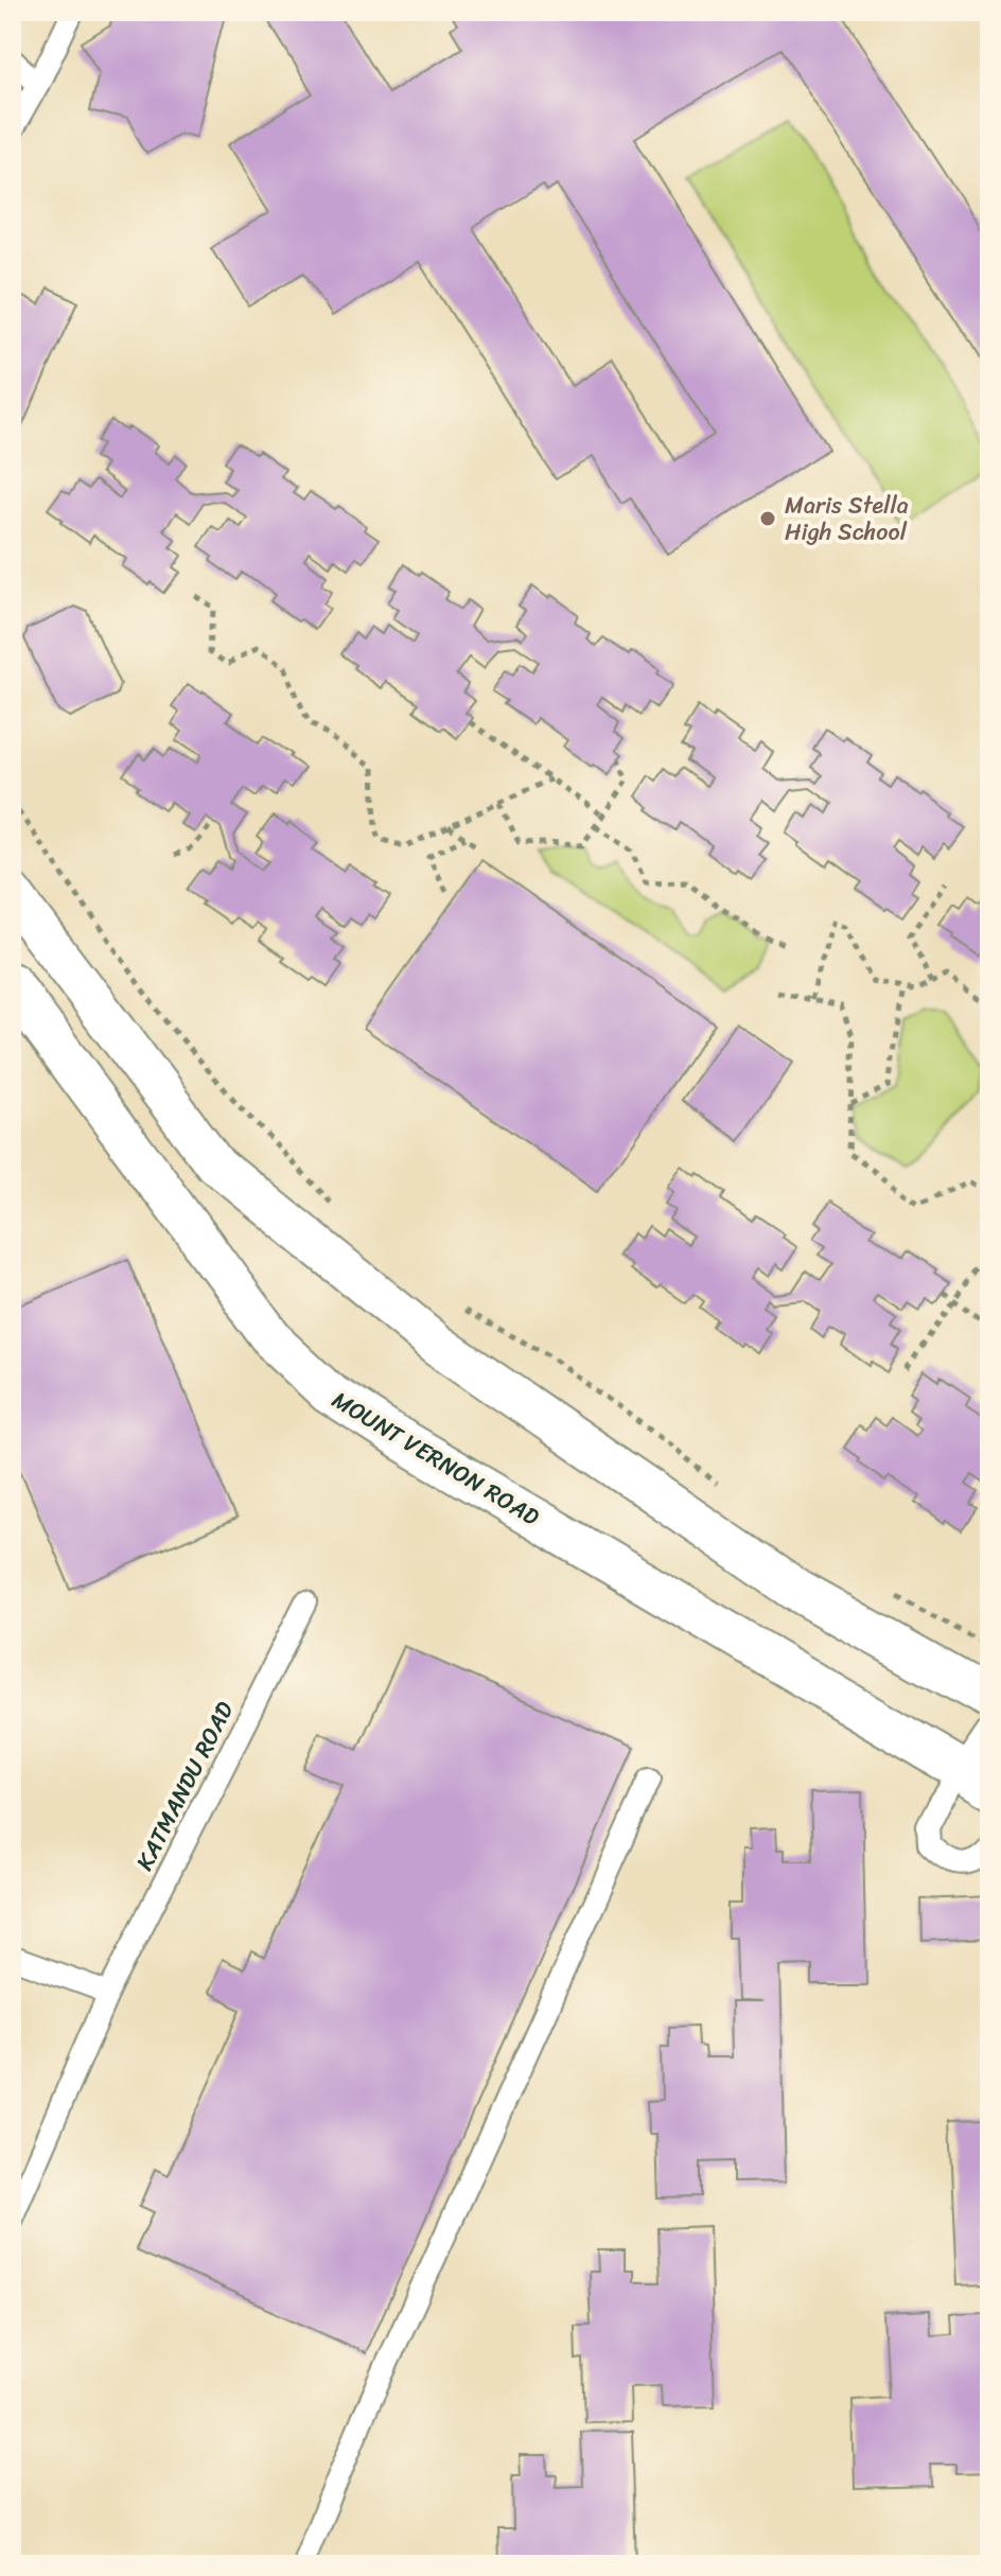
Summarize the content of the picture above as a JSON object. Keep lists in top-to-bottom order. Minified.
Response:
{"streets":{"street":["MOUNT VERNON ROAD"],"lane":["KATMANDU ROAD"]},"places":["Maris Stella High School"]}
